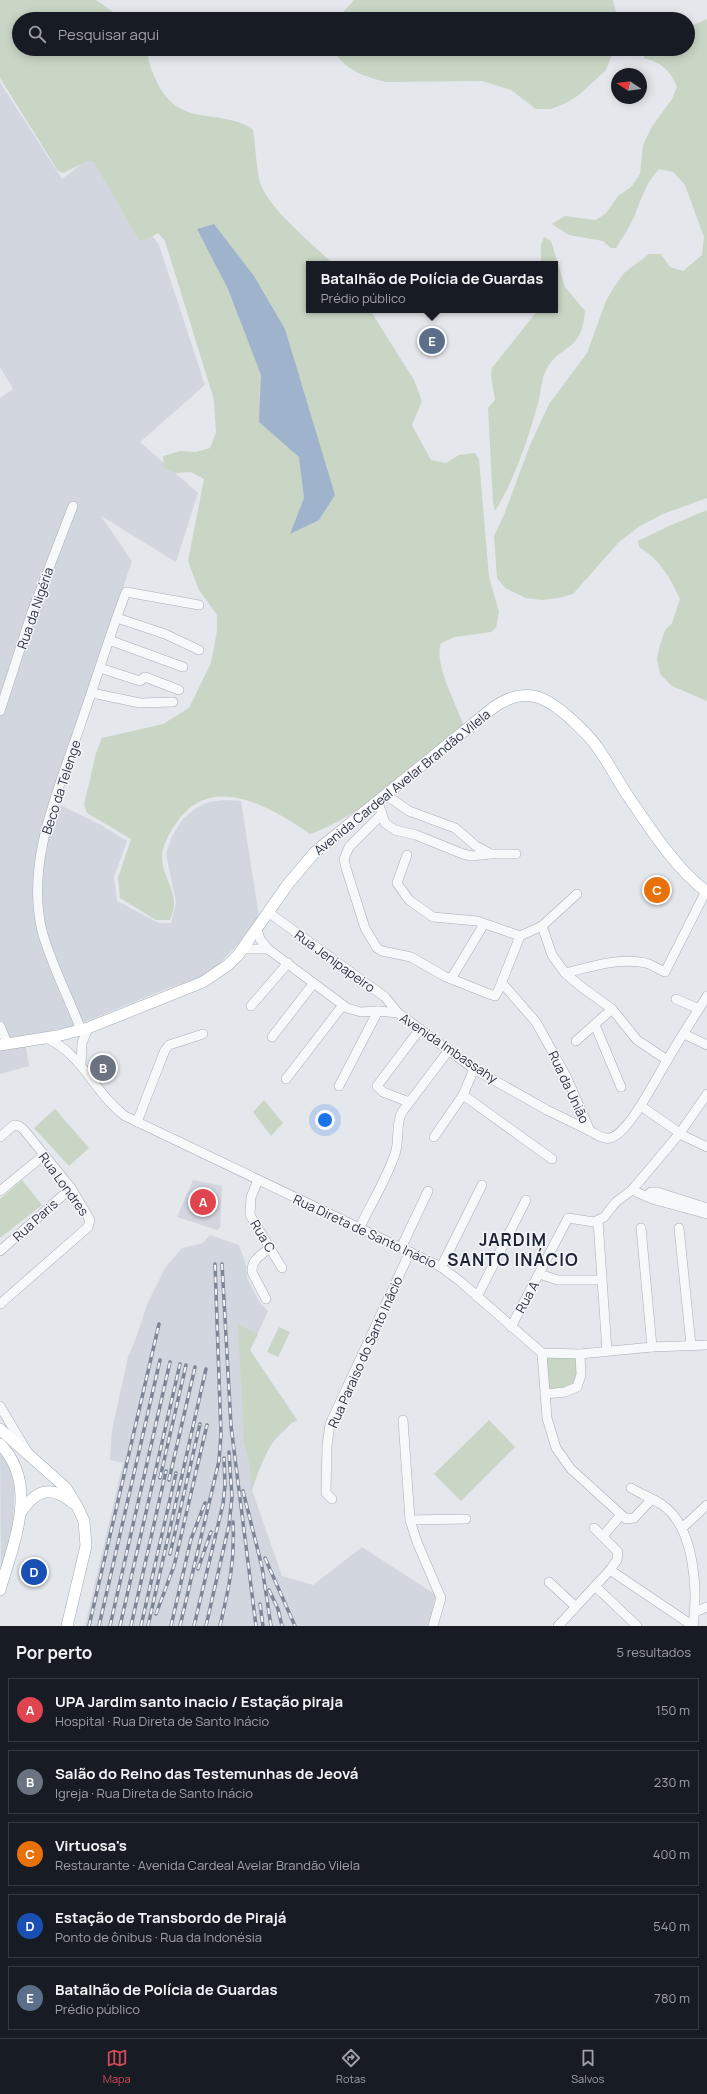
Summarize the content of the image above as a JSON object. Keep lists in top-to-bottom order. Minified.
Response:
{"streets":{"main road":["Avenida Cardeal Avelar Brandão Vilela"],"street":["Rua da Nigéria","Beco da Telenge","Rua Jenipapeiro","Avenida Imbassahy","Rua da União","Rua Londres","Rua Paris","Rua Direta de Santo Inácio","Rua C","Rua A","Rua Paraiso do Santo Inâcio"]},"crossings":[["Avenida Cardeal Avelar Brandão Vilela","Beco da Telenge"],["Avenida Cardeal Avelar Brandão Vilela","Rua Jenipapeiro"],["Avenida Cardeal Avelar Brandão Vilela","Avenida Imbassahy"],["Avenida Cardeal Avelar Brandão Vilela","Rua Direta de Santo Inácio"],["Rua Jenipapeiro","Avenida Imbassahy"],["Avenida Imbassahy","Rua da União"],["Rua Londres","Rua Paris"],["Rua Direta de Santo Inácio","Rua C"],["Rua Direta de Santo Inácio","Rua A"],["Rua Direta de Santo Inácio","Rua Paraiso do Santo Inâcio"]],"districts":["JARDIM SANTO INÁCIO"],"north":"left","page":{"search":"Pesquisar aqui","popup":["Batalhão de Polícia de Guardas","Prédio público"],"pins":["E","C","B","A","D"],"heading":["Por perto","5 resultados"],"list":[{"mark":"A","name":"UPA Jardim santo inacio / Estação piraja","note":"Hospital · Rua Direta de Santo Inácio","value":"150 m"},{"mark":"B","name":"Salão do Reino das Testemunhas de Jeová","note":"Igreja · Rua Direta de Santo Inácio","value":"230 m"},{"mark":"C","name":"Virtuosa's","note":"Restaurante · Avenida Cardeal Avelar Brandão Vilela","value":"400 m"},{"mark":"D","name":"Estação de Transbordo de Pirajá","note":"Ponto de ônibus · Rua da Indonésia","value":"540 m"},{"mark":"E","name":"Batalhão de Polícia de Guardas","note":"Prédio público","value":"780 m"}],"nav":["Mapa","Rotas","Salvos"]}}
